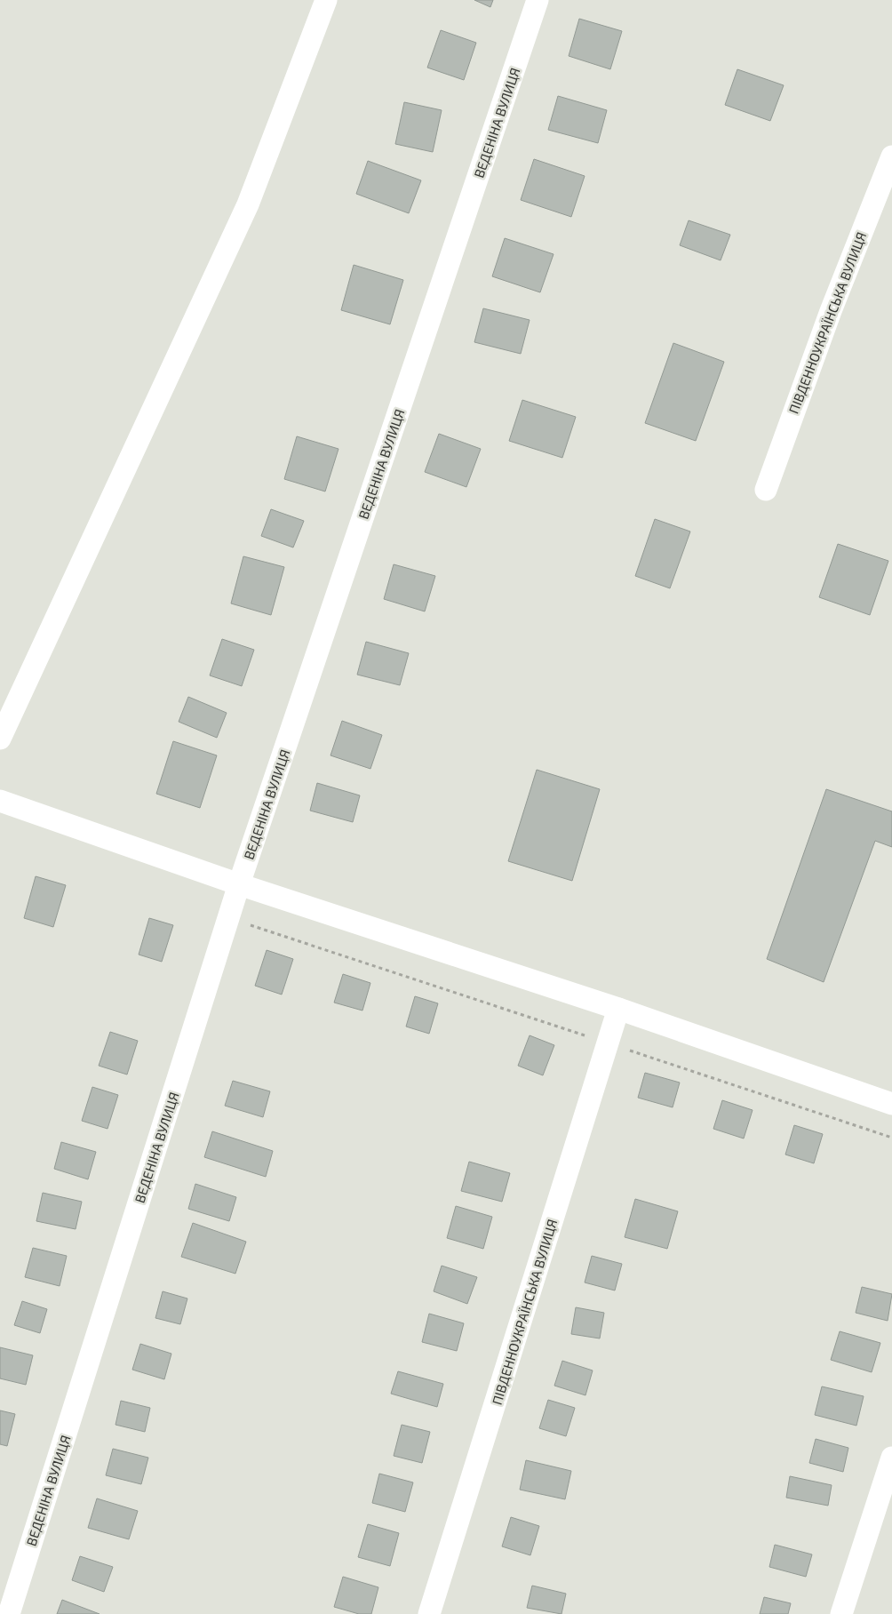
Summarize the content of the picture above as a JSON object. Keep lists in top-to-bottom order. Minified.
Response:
{"streets":{"street":["ВЕДЕНІНА ВУЛИЦЯ","ПІВДЕННОУКРАЇНСЬКА ВУЛИЦЯ"]}}
